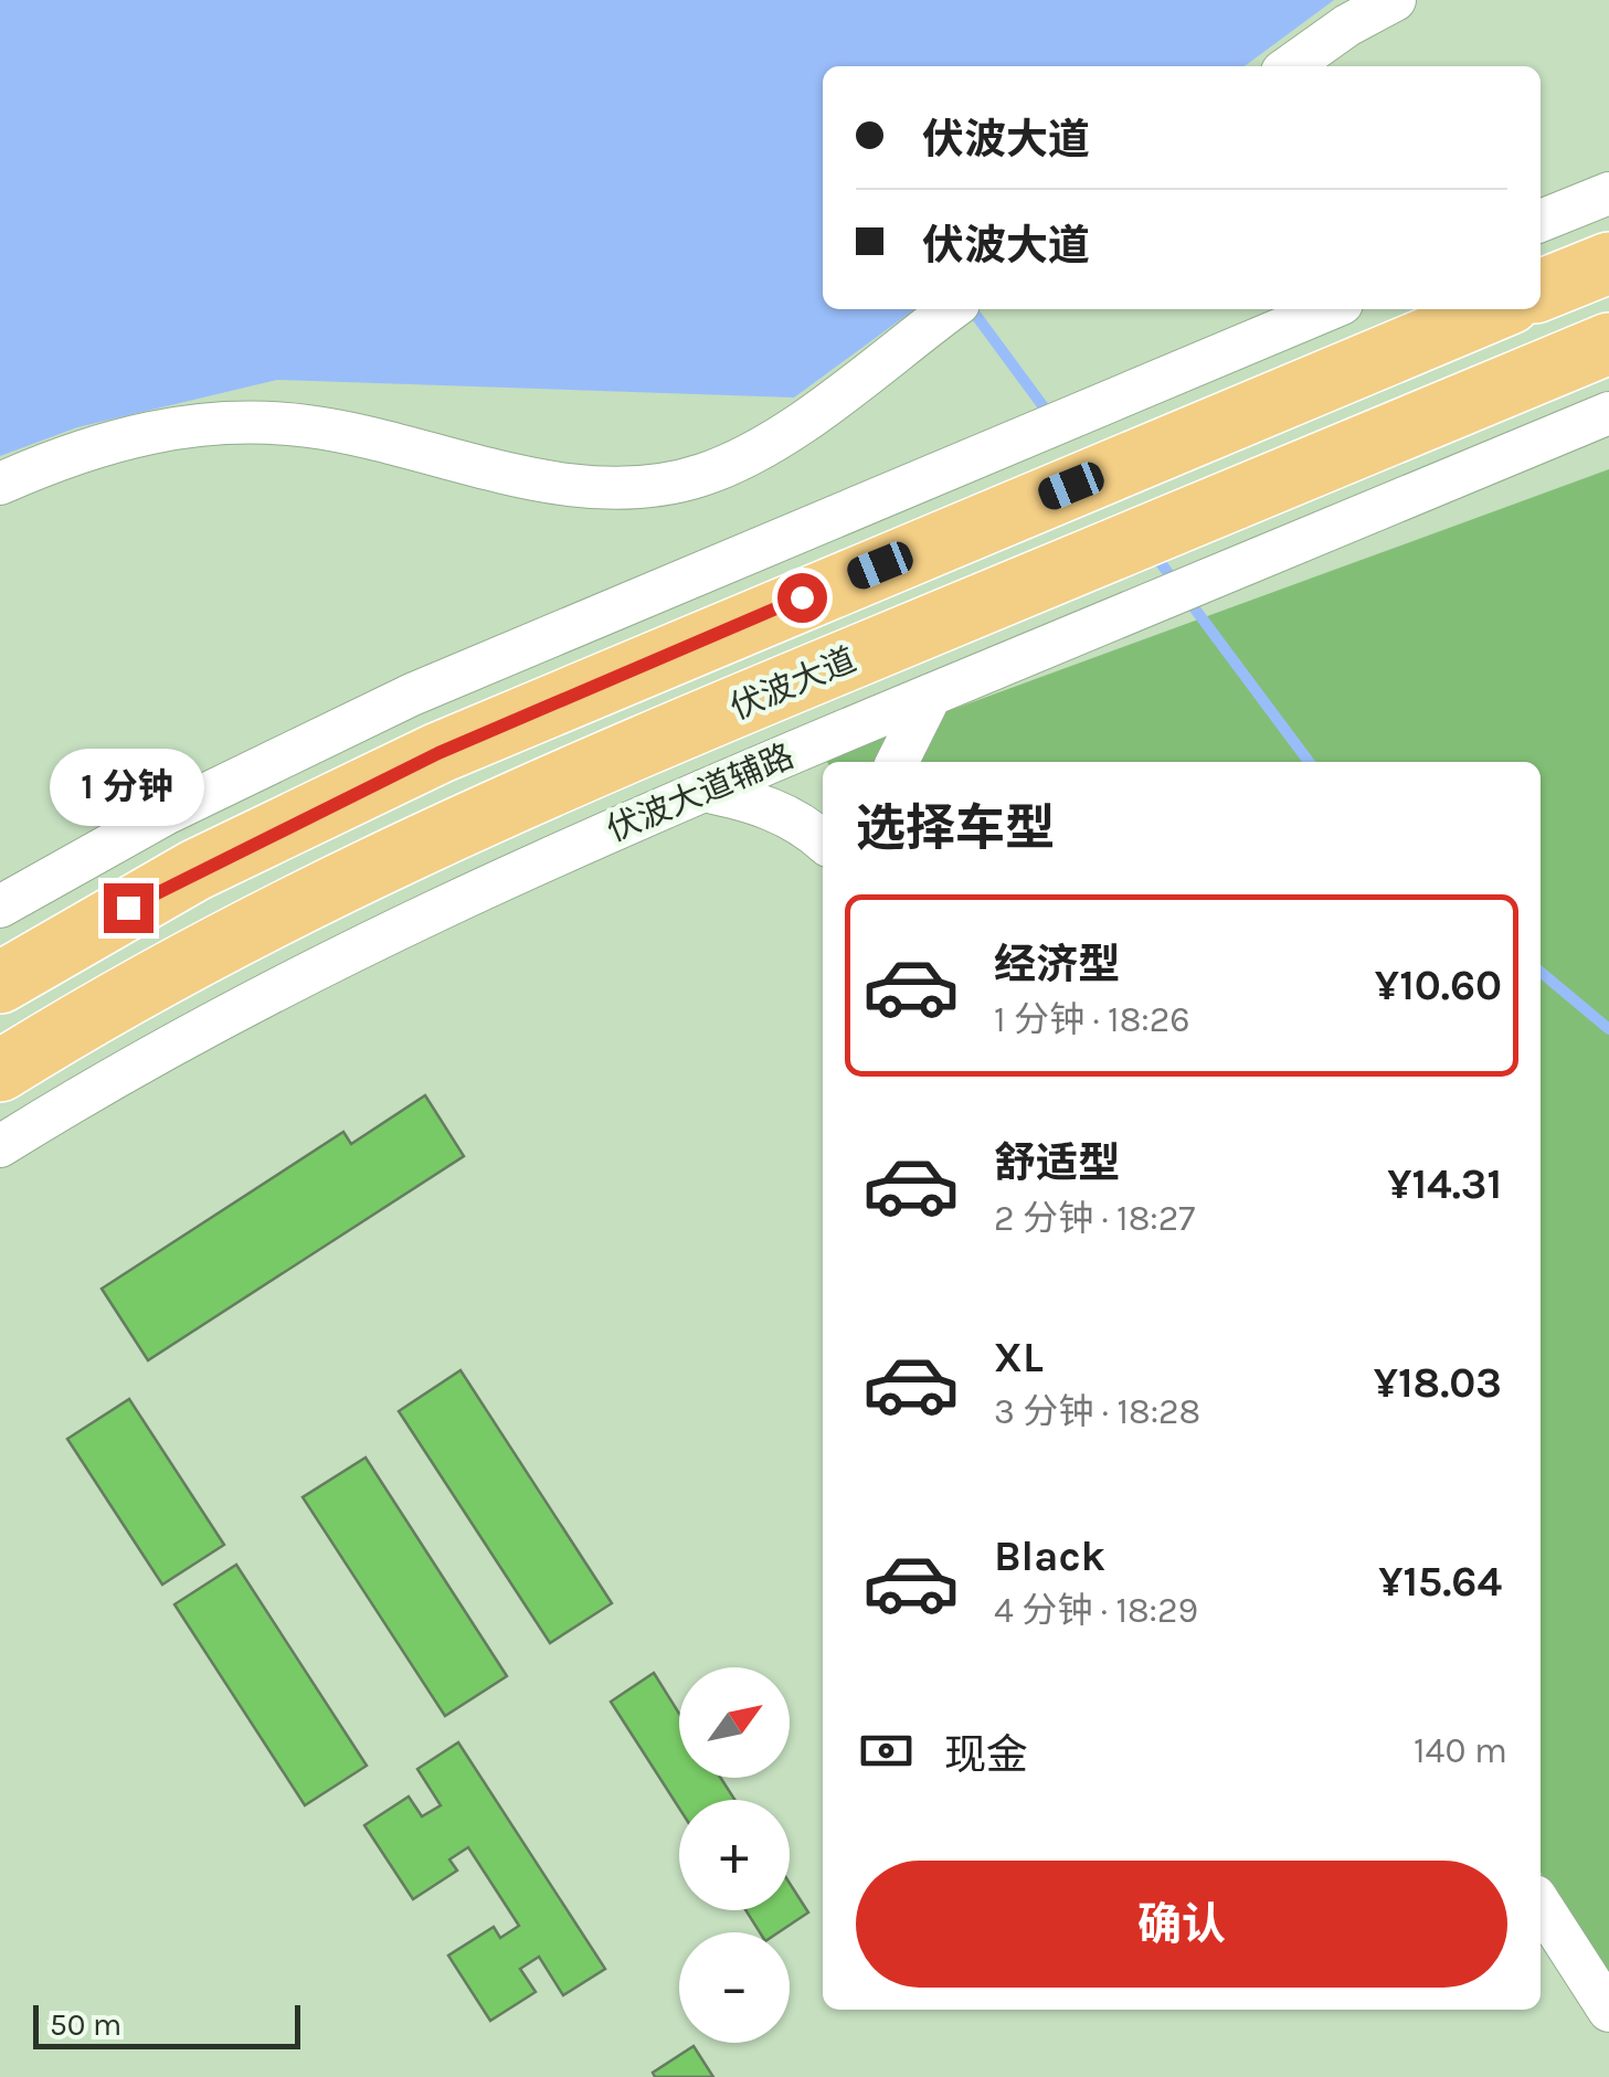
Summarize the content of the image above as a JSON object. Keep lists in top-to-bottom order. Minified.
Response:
{"streets":{"main road":["伏波大道"],"street":["伏波大道辅路"]},"scale_bar":"50 m","north":"top right","page":{"banner":["伏波大道","伏波大道"],"bubble":"1 分钟","heading":"选择车型","list":[{"name":"经济型","note":"1 分钟 · 18:26","value":"¥10.60"},{"name":"舒适型","note":"2 分钟 · 18:27","value":"¥14.31"},{"name":"XL","note":"3 分钟 · 18:28","value":"¥18.03"},{"name":"Black","note":"4 分钟 · 18:29","value":"¥15.64"}],"map_buttons":["+","−"],"pay":["现金","140 m"],"buttons":"确认","scale":"50 m"}}
